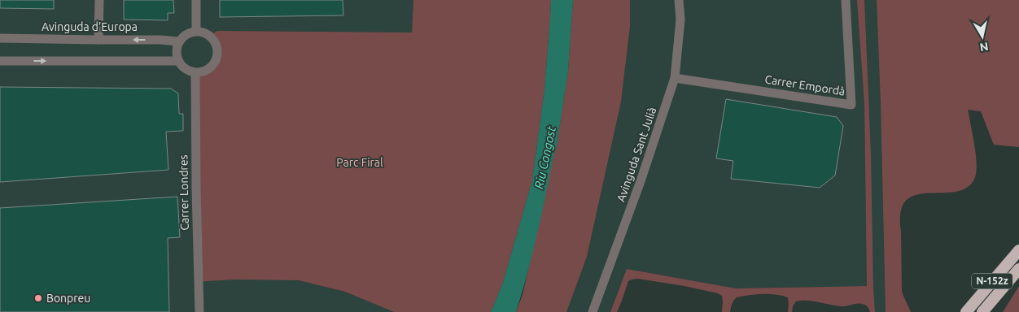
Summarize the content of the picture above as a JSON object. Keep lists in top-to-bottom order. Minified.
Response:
{"streets":{"highway":["N-152z"],"street":["Avinguda d'Europa","Carrer Empordà","Avinguda Sant Julià","Carrer Londres"]},"crossings":[["Avinguda d'Europa","Carrer Londres"],["Carrer Empordà","Avinguda Sant Julià"]],"water":["Riu Congost"],"parks":["Parc Firal"],"places":["Bonpreu"],"north":"bottom"}
